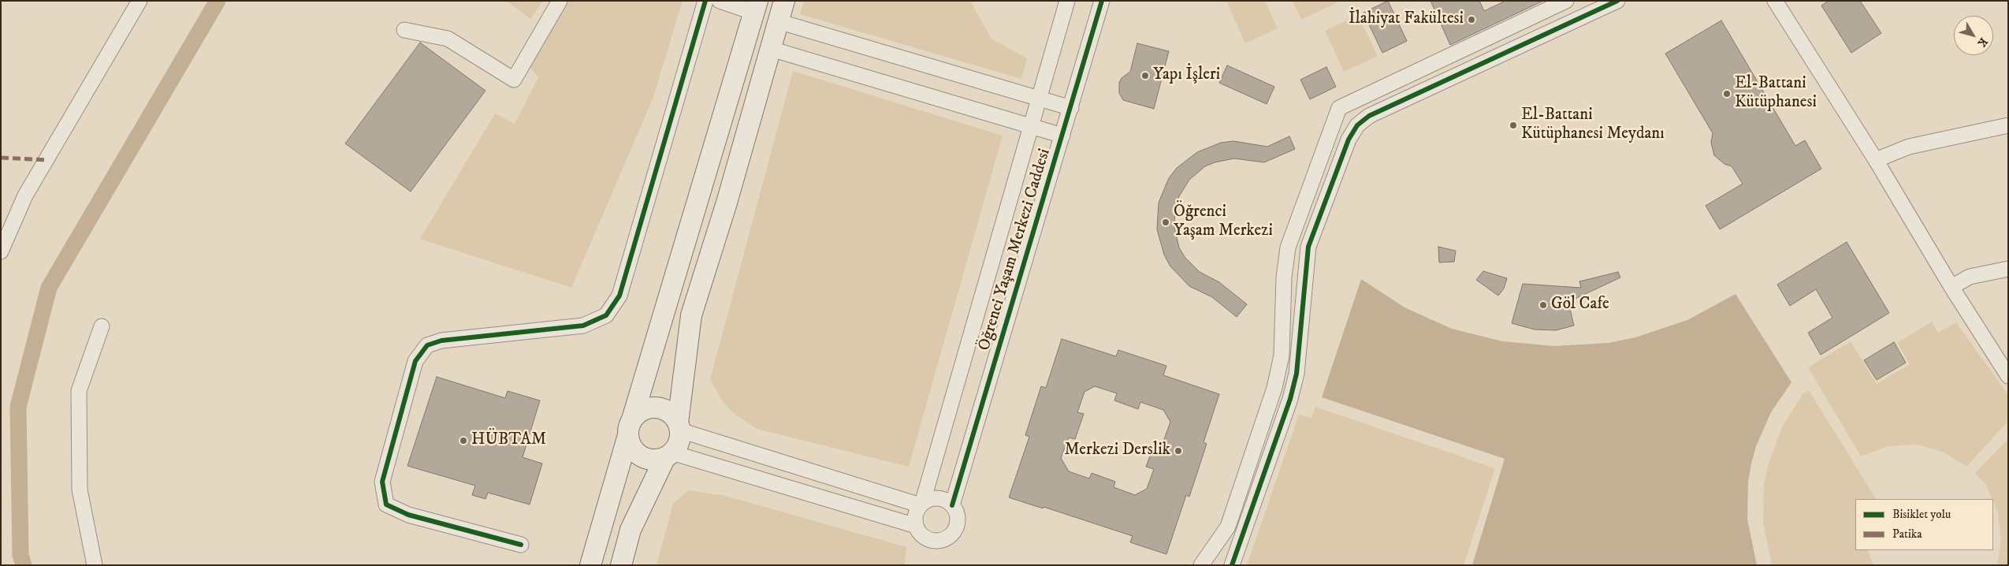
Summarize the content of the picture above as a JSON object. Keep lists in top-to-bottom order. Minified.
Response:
{"streets":{"street":["Öğrenci Yaşam Merkezi Caddesi"]},"places":["İlahiyat Fakültesi","Yapı İşleri","El-Battani Kütüphanesi","El-Battani Kütüphanesi Meydanı","Öğrenci Yaşam Merkezi","Göl Cafe","HÜBTAM","Merkezi Derslik"],"legend":["Bisiklet yolu","Patika"],"north":"bottom right"}
